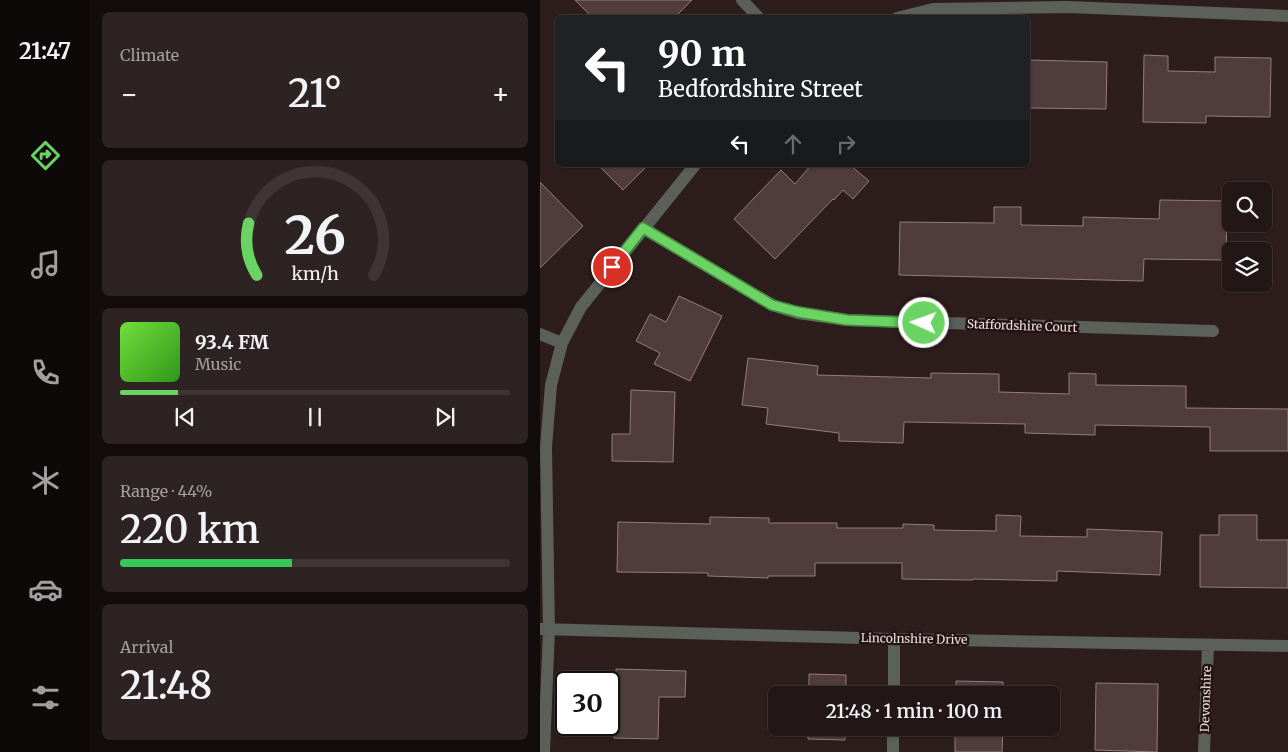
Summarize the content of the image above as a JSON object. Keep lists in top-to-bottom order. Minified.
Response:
{"streets":{"street":["Staffordshire Court","Lincolnshire Drive","Devonshire"]},"crossings":[["Lincolnshire Drive","Devonshire"]],"page":{"tabs":"21:47","tile":["Climate",["Range · 44%","220 km"],["Arrival","21:48"]],"turn":["90 m","Bedfordshire Street"],"heat":["−","21°","+"],"song":["93.4 FM","Music"],"limit":"30","trip":"21:48 · 1 min · 100 m","gauge":["26","km/h"]}}
